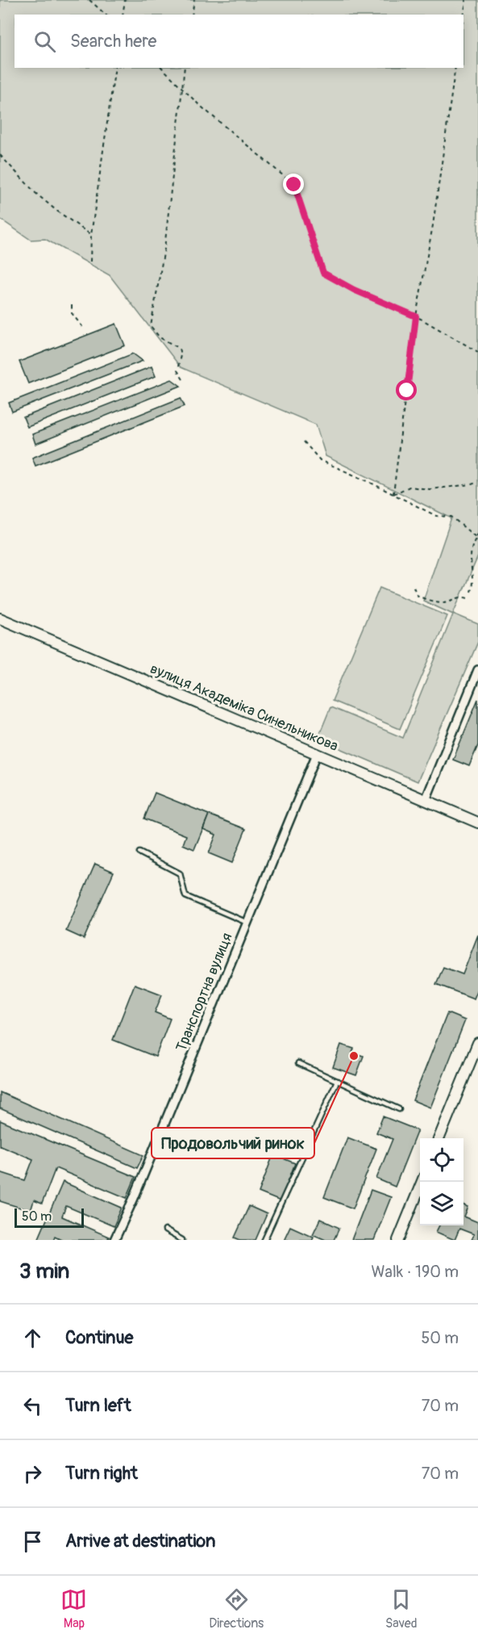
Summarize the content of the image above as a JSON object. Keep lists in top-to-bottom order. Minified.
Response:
{"streets":{"street":["вулиця Академіка Синельникова","Транспортна вулиця"]},"crossings":[["вулиця Академіка Синельникова","Транспортна вулиця"]],"places":["Продовольчий ринок"],"scale_bar":"50 m","page":{"search":"Search here","scale":"50 m","heading":["3 min","Walk · 190 m"],"list":[["Continue","50 m"],["Turn left","70 m"],["Turn right","70 m"],"Arrive at destination"],"nav":["Map","Directions","Saved"]}}
